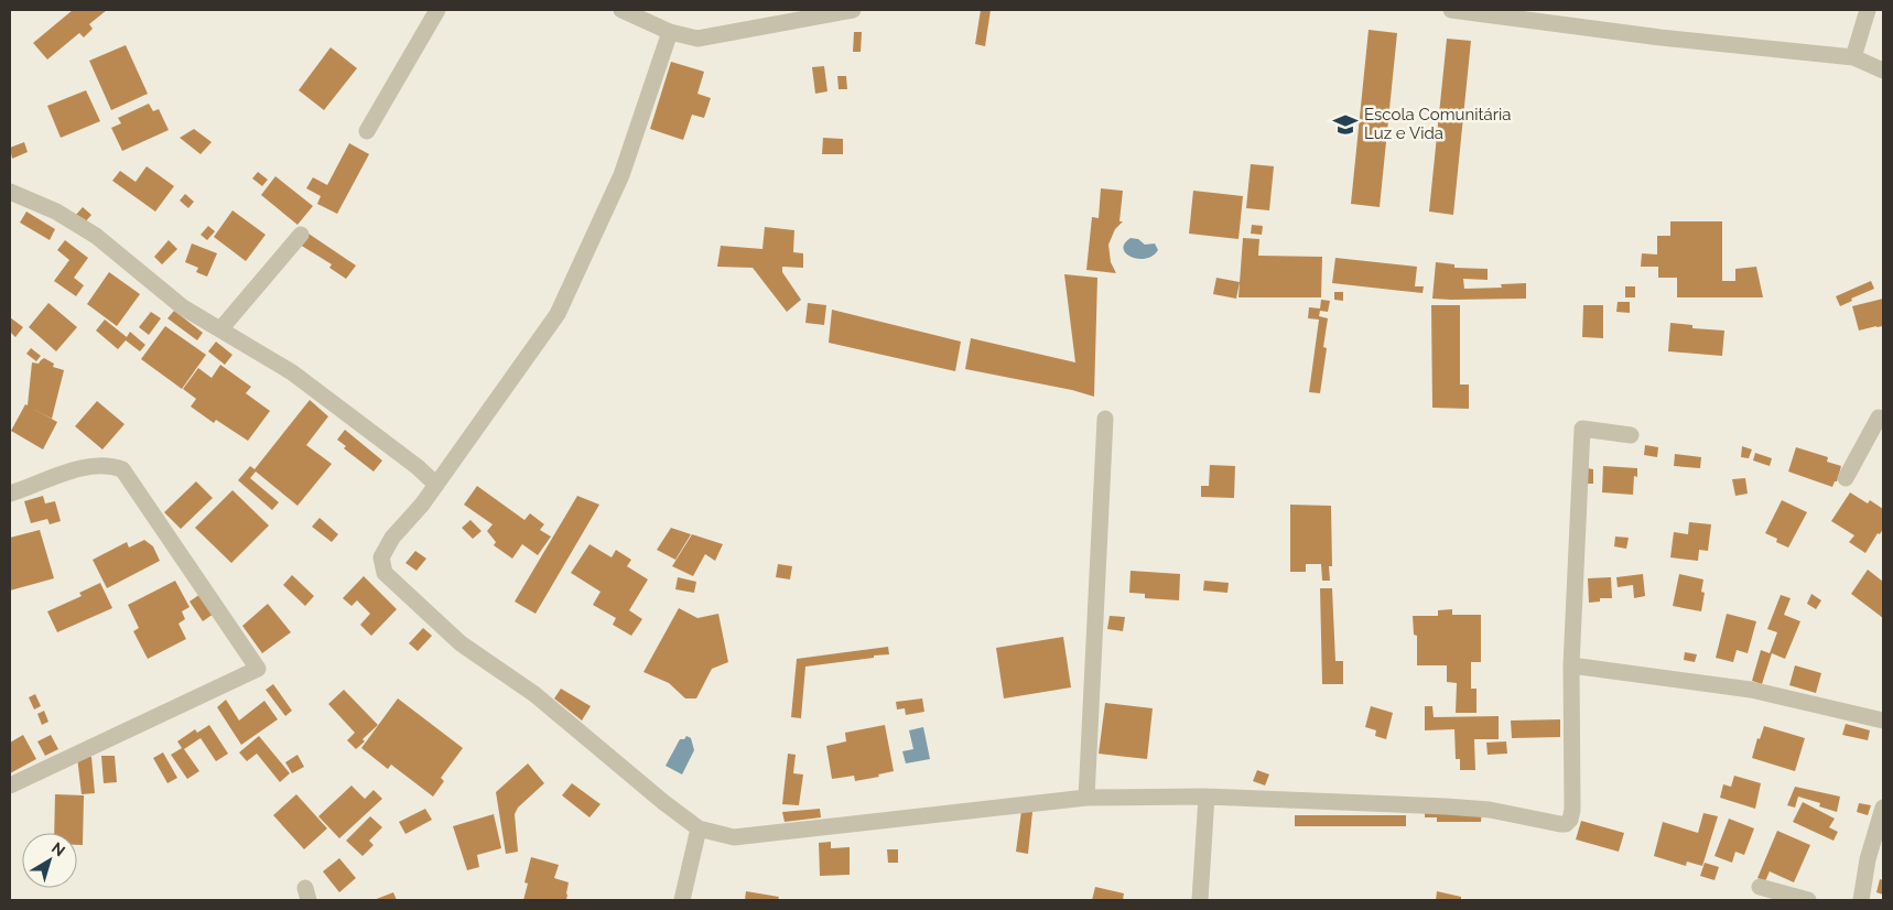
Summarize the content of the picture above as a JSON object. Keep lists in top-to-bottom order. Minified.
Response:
{"places":{"school or university":["Escola Comunitária Luz e Vida"]},"north":"top right"}
